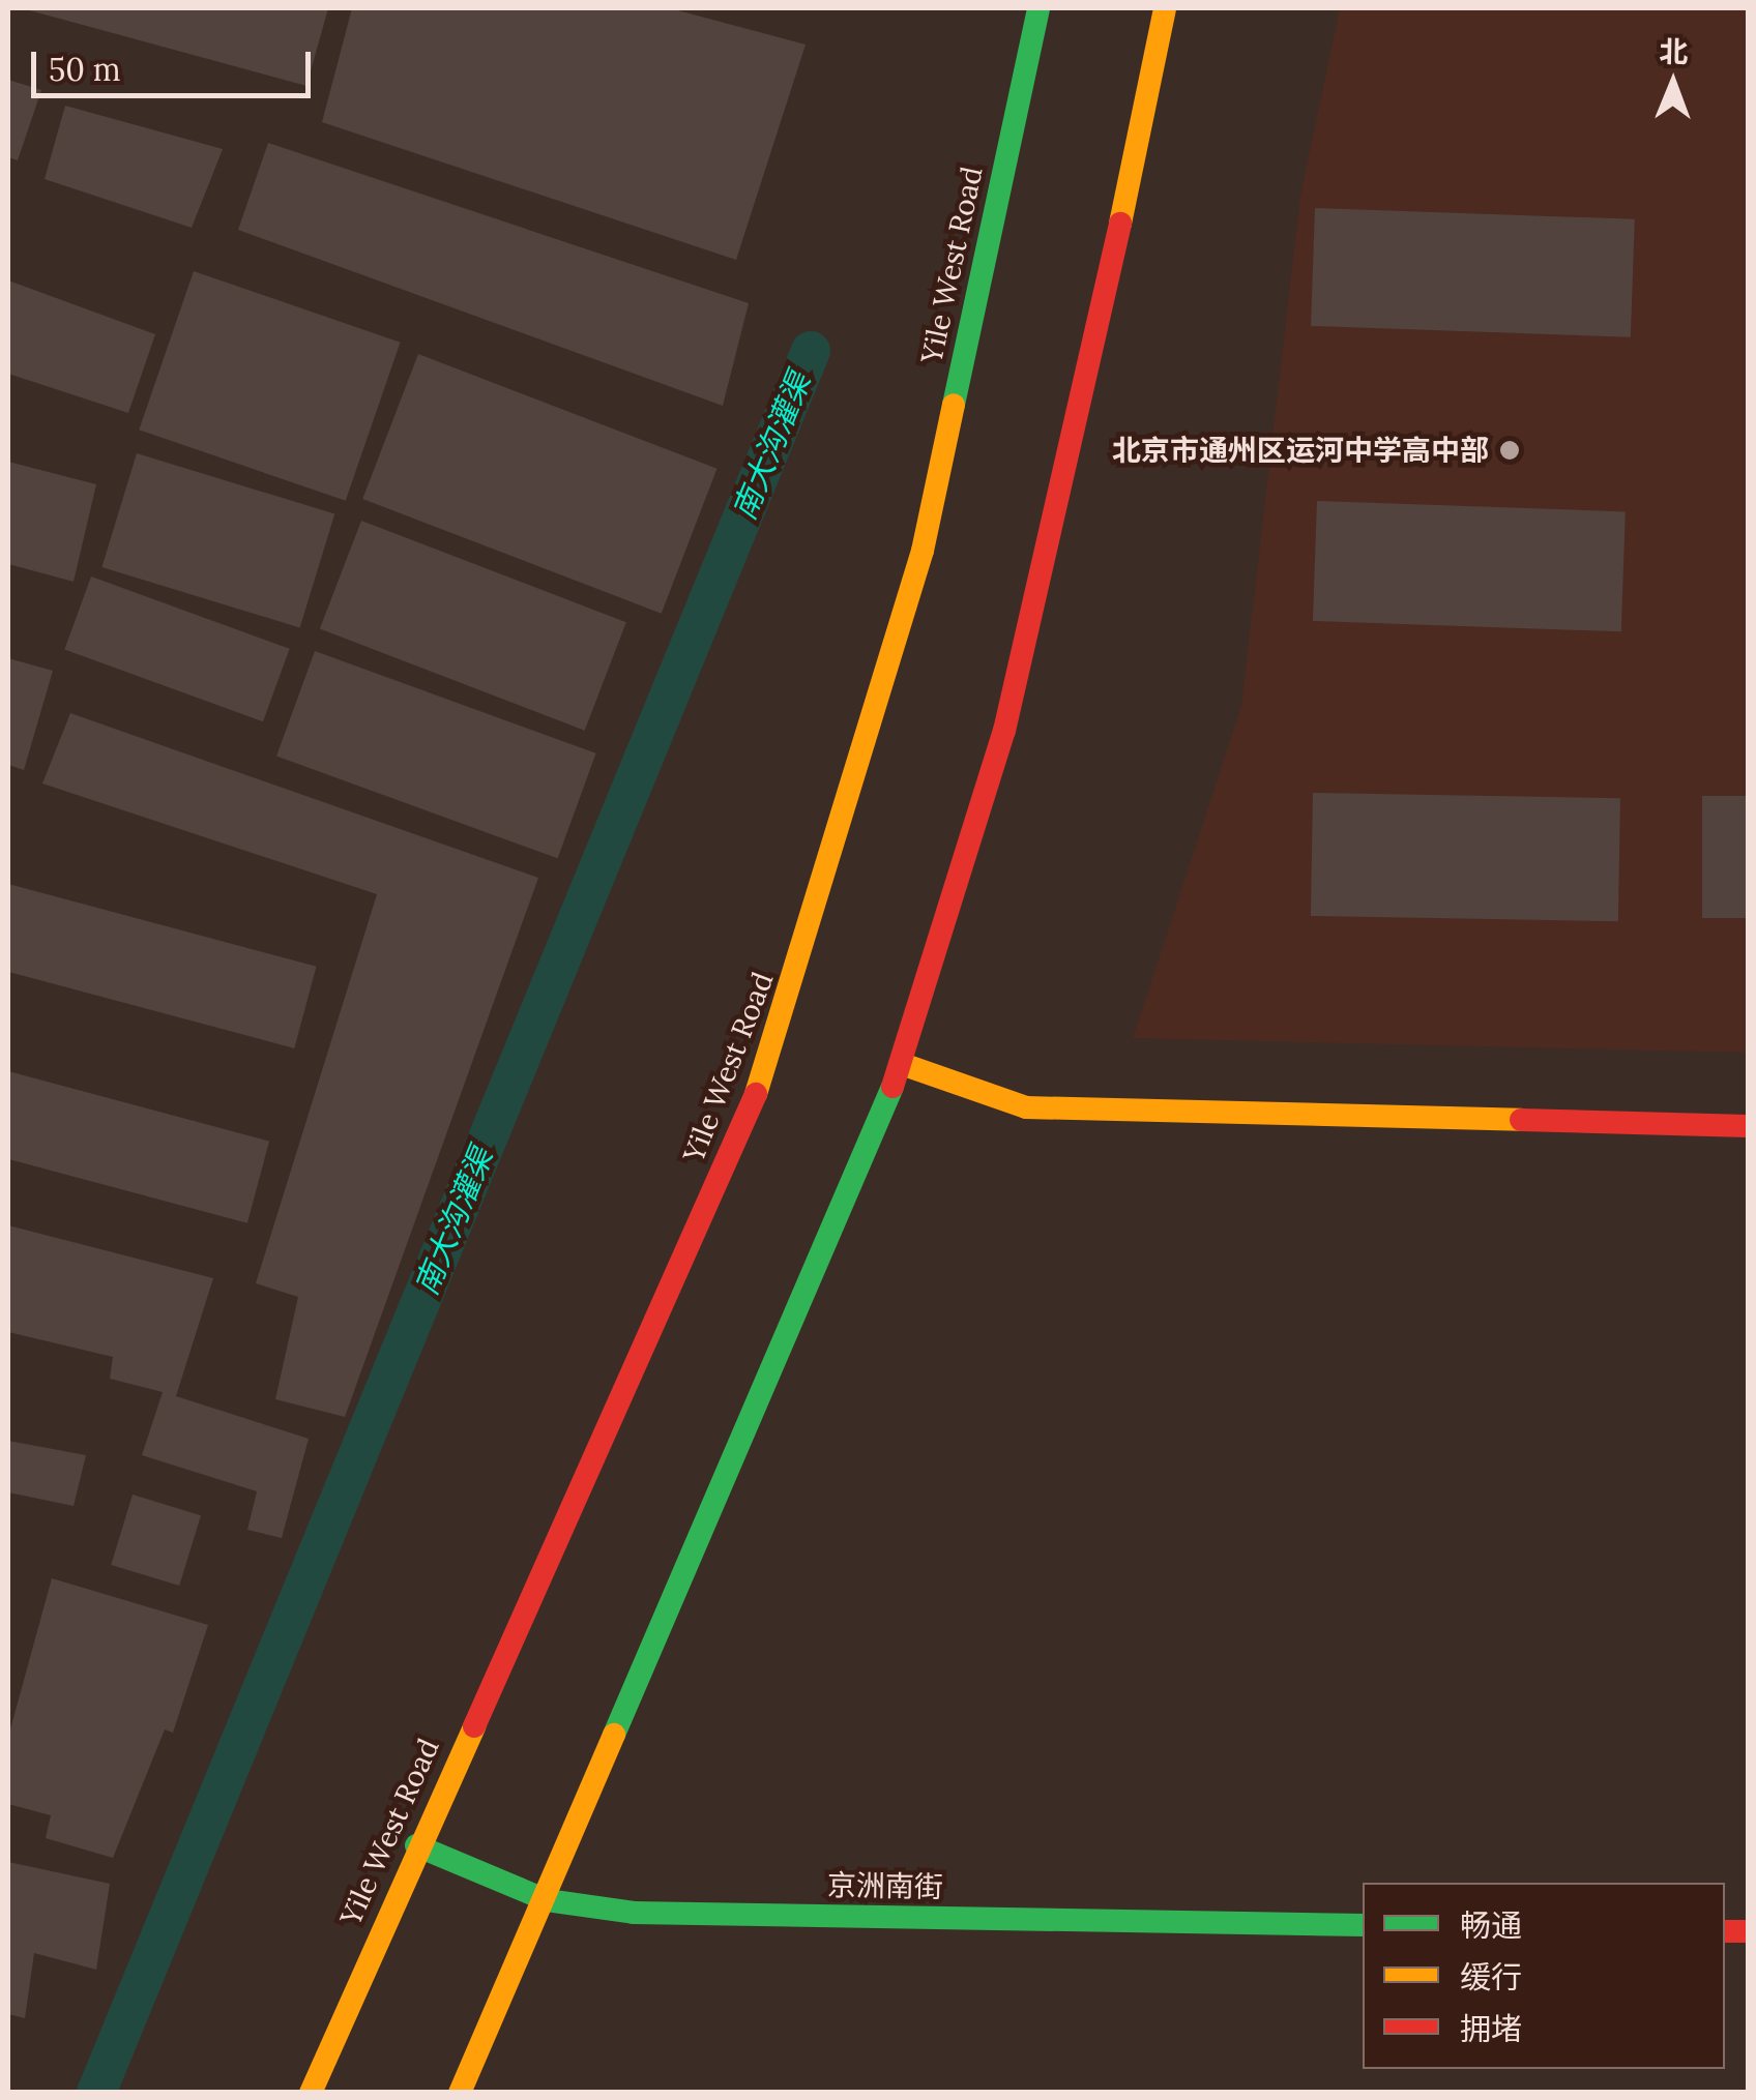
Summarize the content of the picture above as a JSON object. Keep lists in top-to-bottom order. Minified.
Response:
{"streets":{"main road":["Yile West Road","京洲南街"]},"crossings":[["Yile West Road","京洲南街"]],"water":["南大沟灌渠"],"places":["北京市通州区运河中学高中部"],"legend":["畅通","缓行","拥堵"],"scale_bar":"50 m","north":"top"}
